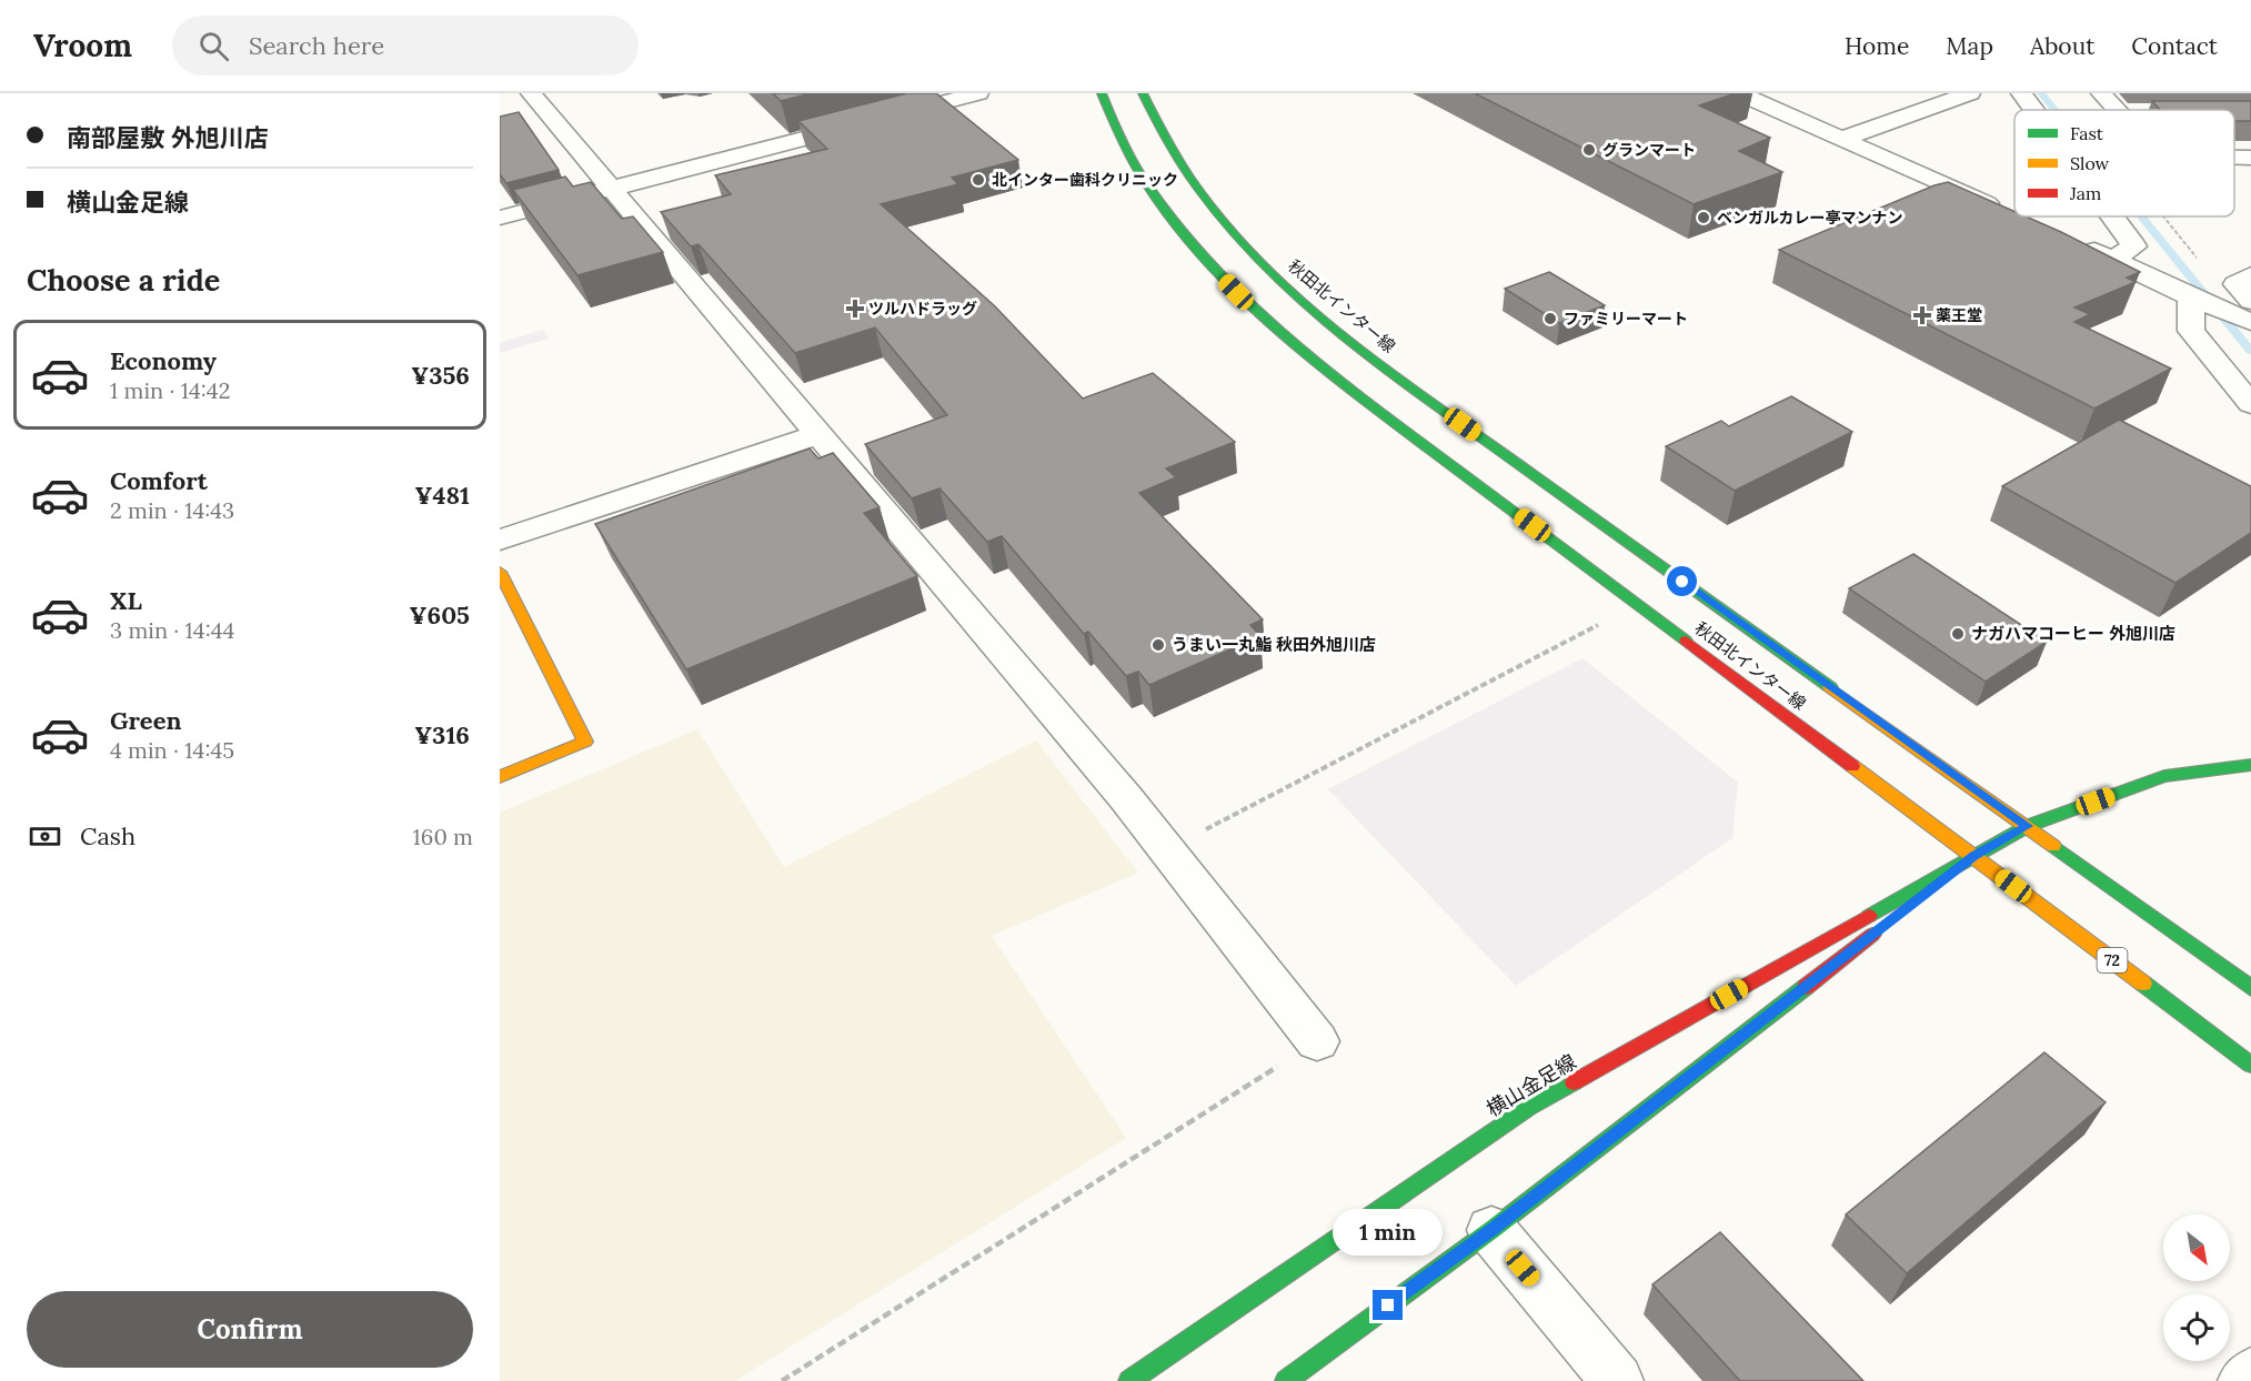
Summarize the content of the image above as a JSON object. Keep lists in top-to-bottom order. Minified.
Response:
{"streets":{"main road":["秋田北インター線","72","横山金足線"]},"crossings":[["秋田北インター線","横山金足線"]],"places":{"other":["グランマート","北インター歯科クリニック","ベンガルカレー亭マンナン","ファミリーマート","ナガハマコーヒー 外旭川店","うまい一丸鮨 秋田外旭川店"],"health":["ツルハドラッグ","薬王堂"]},"legend":["Fast","Slow","Jam"],"north":"bottom right","page":{"header":"Vroom","search":"Search here","nav":["Home","Map","About","Contact"],"banner":["南部屋敷 外旭川店","横山金足線"],"heading":"Choose a ride","list":[{"name":"Economy","note":"1 min · 14:42","value":"¥356"},{"name":"Comfort","note":"2 min · 14:43","value":"¥481"},{"name":"XL","note":"3 min · 14:44","value":"¥605"},{"name":"Green","note":"4 min · 14:45","value":"¥316"}],"pay":["Cash","160 m"],"bubble":"1 min","buttons":"Confirm"}}
